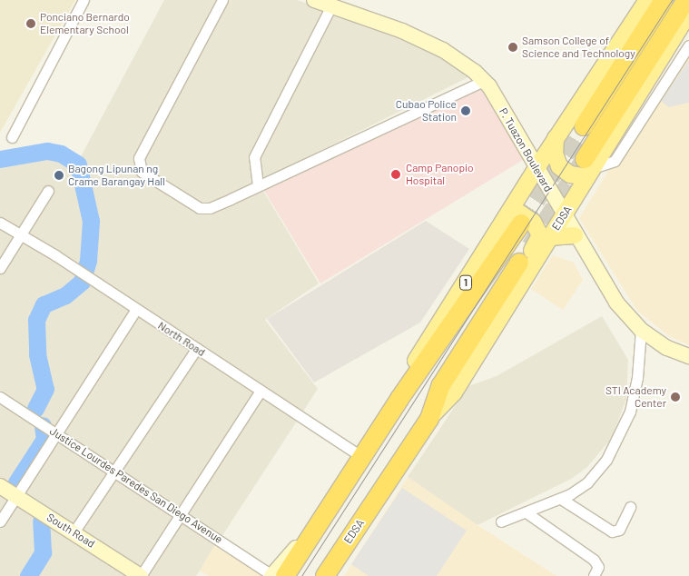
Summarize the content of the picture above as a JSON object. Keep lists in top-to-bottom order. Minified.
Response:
{"streets":{"highway":["EDSA","1"],"main road":["P. Tuazon Boulevard","South Road"],"street":["North Road","Justice Lourdes Paredes San Diego Avenue"]},"crossings":[["P. Tuazon Boulevard","EDSA"],["P. Tuazon Boulevard","1"],["1","North Road"],["1","Justice Lourdes Paredes San Diego Avenue"]],"places":["Ponciano Bernardo Elementary School","Samson College of Science and Technology","Cubao Police Station","Camp Panopio Hospital","Bagong Lipunan ng Crame Barangay Hall","STI Academy Center"]}
